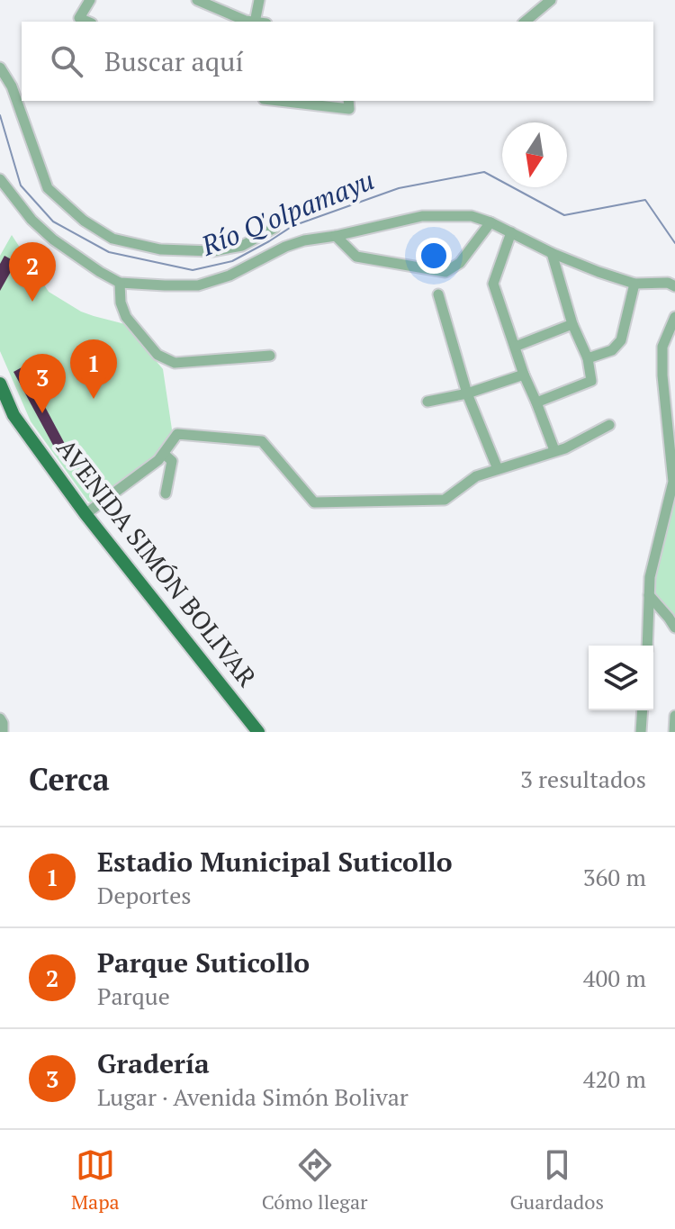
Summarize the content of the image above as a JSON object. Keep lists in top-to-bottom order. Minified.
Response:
{"streets":{"main road":["AVENIDA SIMÓN BOLIVAR"]},"water":["Río Q'olpamayu"],"north":"bottom","page":{"search":"Buscar aquí","pins":["2","1","3"],"heading":["Cerca","3 resultados"],"list":[{"mark":"1","name":"Estadio Municipal Suticollo","note":"Deportes","value":"360 m"},{"mark":"2","name":"Parque Suticollo","note":"Parque","value":"400 m"},{"mark":"3","name":"Gradería","note":"Lugar · Avenida Simón Bolivar","value":"420 m"}],"nav":["Mapa","Cómo llegar","Guardados"]}}
